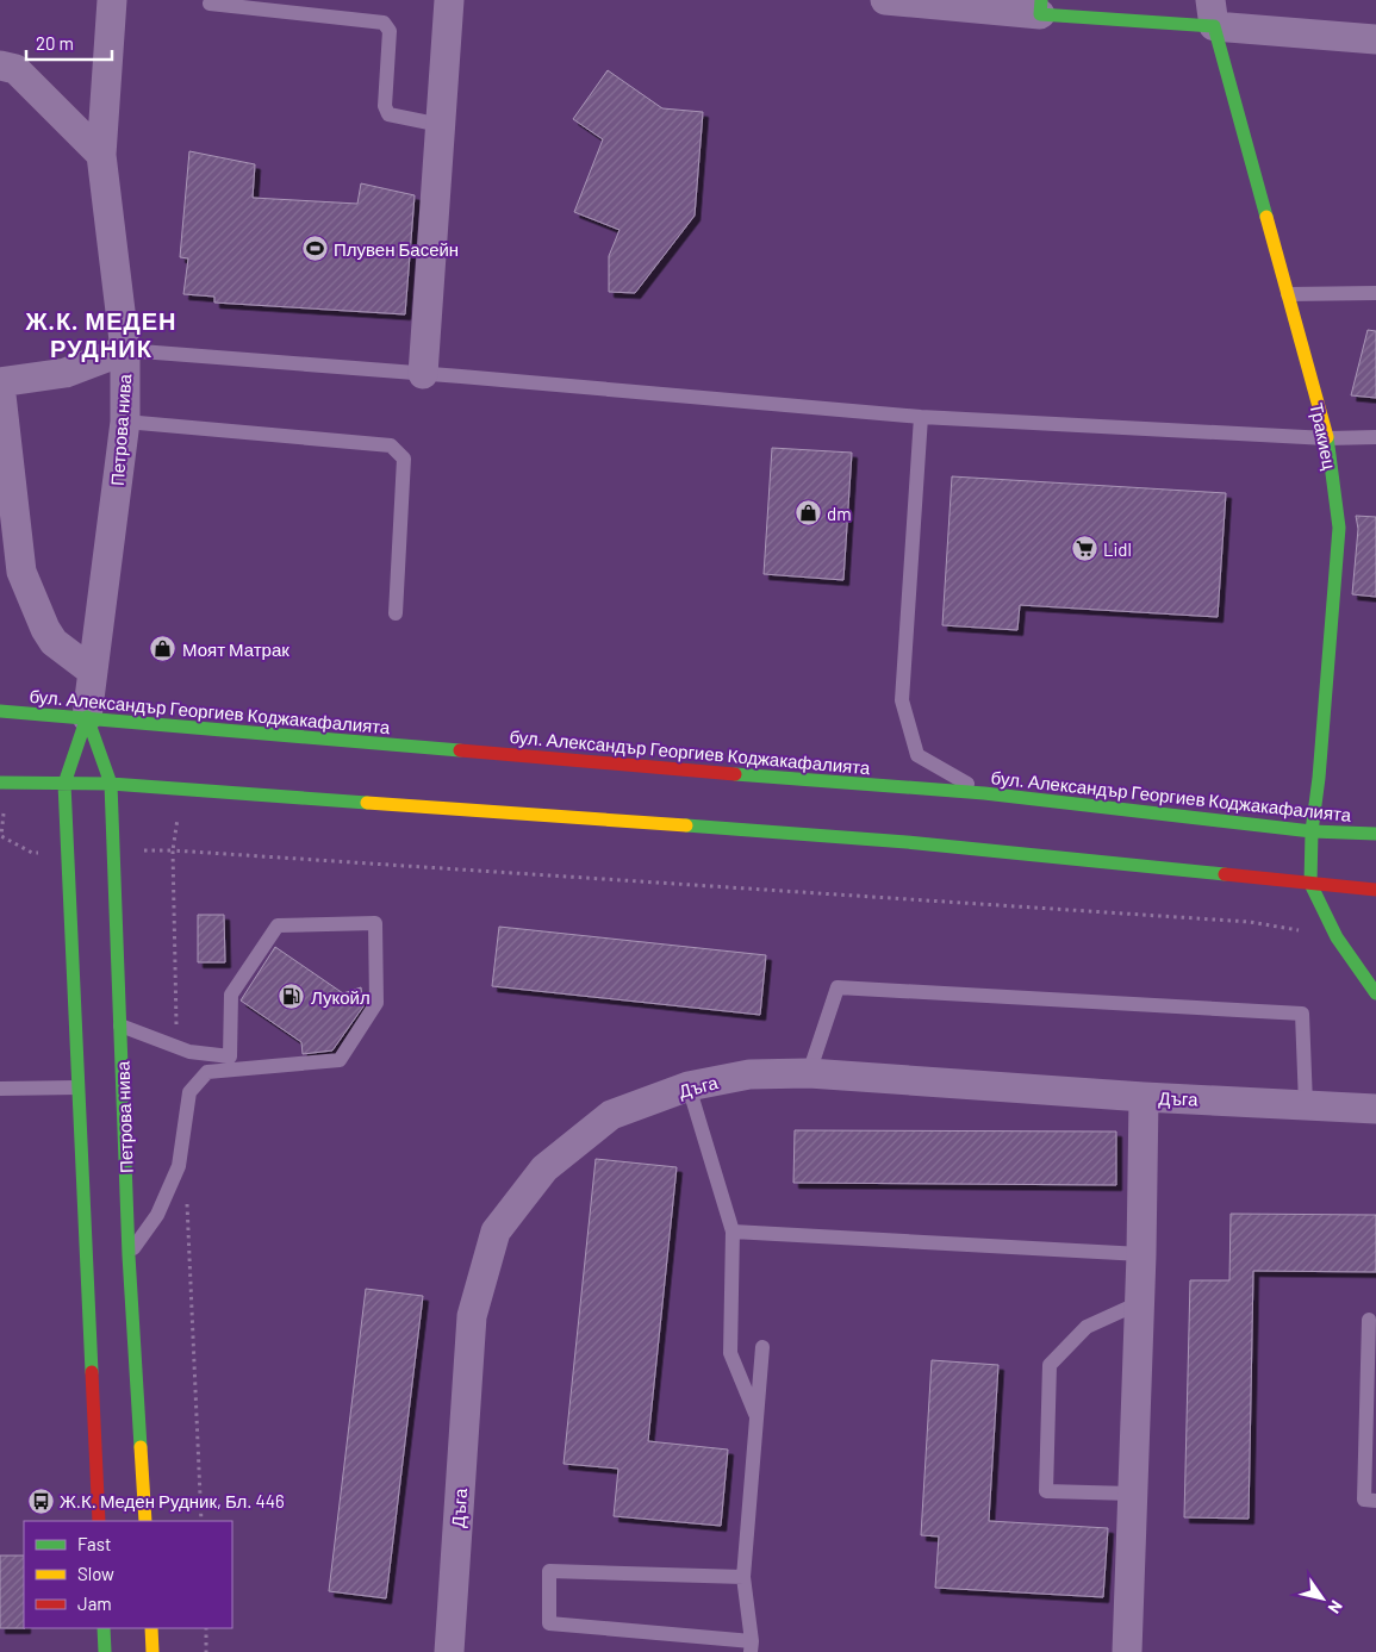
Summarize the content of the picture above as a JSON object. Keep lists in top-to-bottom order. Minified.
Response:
{"streets":{"street":["Петрова нива","Тракиец","бул. Александър Георгиев Коджакафалията","Дъга"]},"crossings":[["Петрова нива","бул. Александър Георгиев Коджакафалията"],["Тракиец","бул. Александър Георгиев Коджакафалията"]],"districts":["Ж.К. МЕДЕН РУДНИК"],"places":{"sports":["Плувен Басейн"],"shop":["dm","Моят Матрак"],"supermarket":["Lidl"],"fuel station":["Лукойл"],"bus stop":["Ж.К. Меден Рудник, Бл. 446"]},"legend":["Fast","Slow","Jam"],"scale_bar":"20 m","north":"bottom right"}
